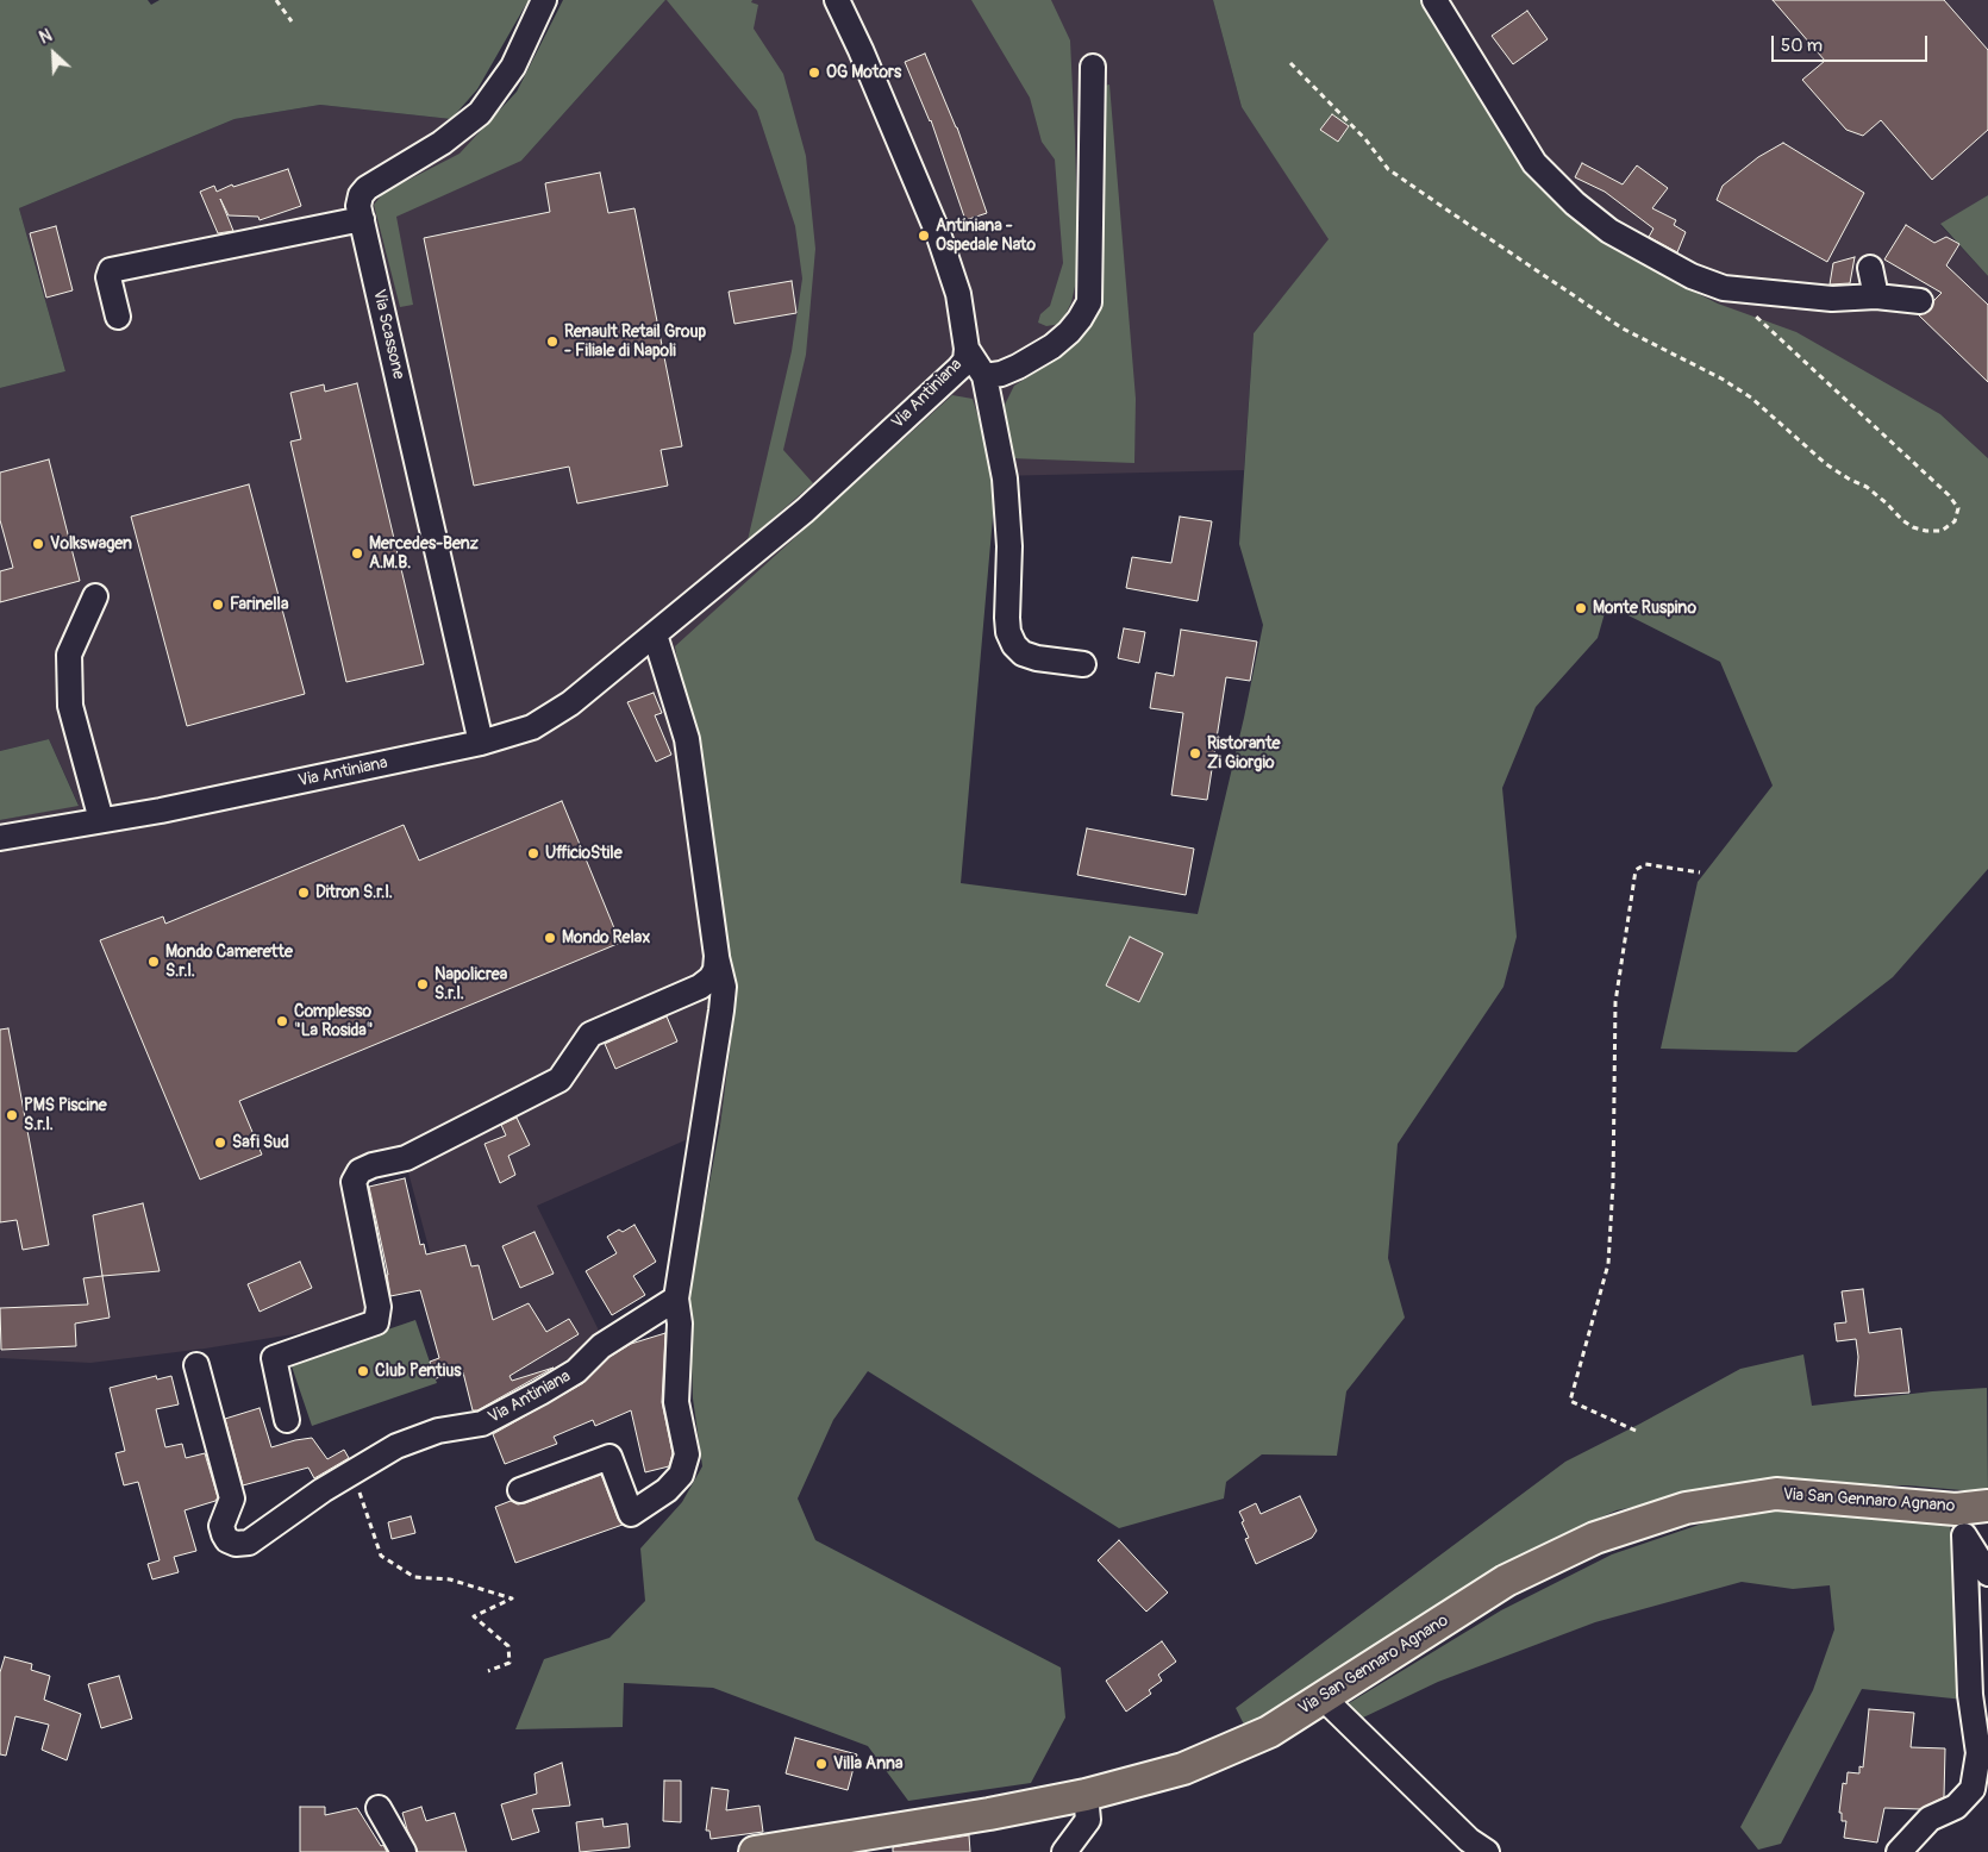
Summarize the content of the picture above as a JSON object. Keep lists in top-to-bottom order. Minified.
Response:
{"streets":{"main road":["Via San Gennaro Agnano"],"street":["Via Scassone","Via Antiniana"]},"crossings":[["Via Scassone","Via Antiniana"]],"places":["OG Motors","Antiniana - Ospedale Nato","Renault Retail Group - Filiale di Napoli","Volkswagen","Mercedes-Benz A.M.B.","Farinella","Monte Ruspino","Ristorante Zi Giorgio","UfficioStile","Ditron S.r.l.","Mondo Relax","Mondo Camerette S.r.l.","Napolicrea S.r.l.","Complesso \"La Rosida\"","PMS Piscine S.r.l.","Safi Sud","Club Pentius","Villa Anna"],"scale_bar":"50 m","north":"top left"}
